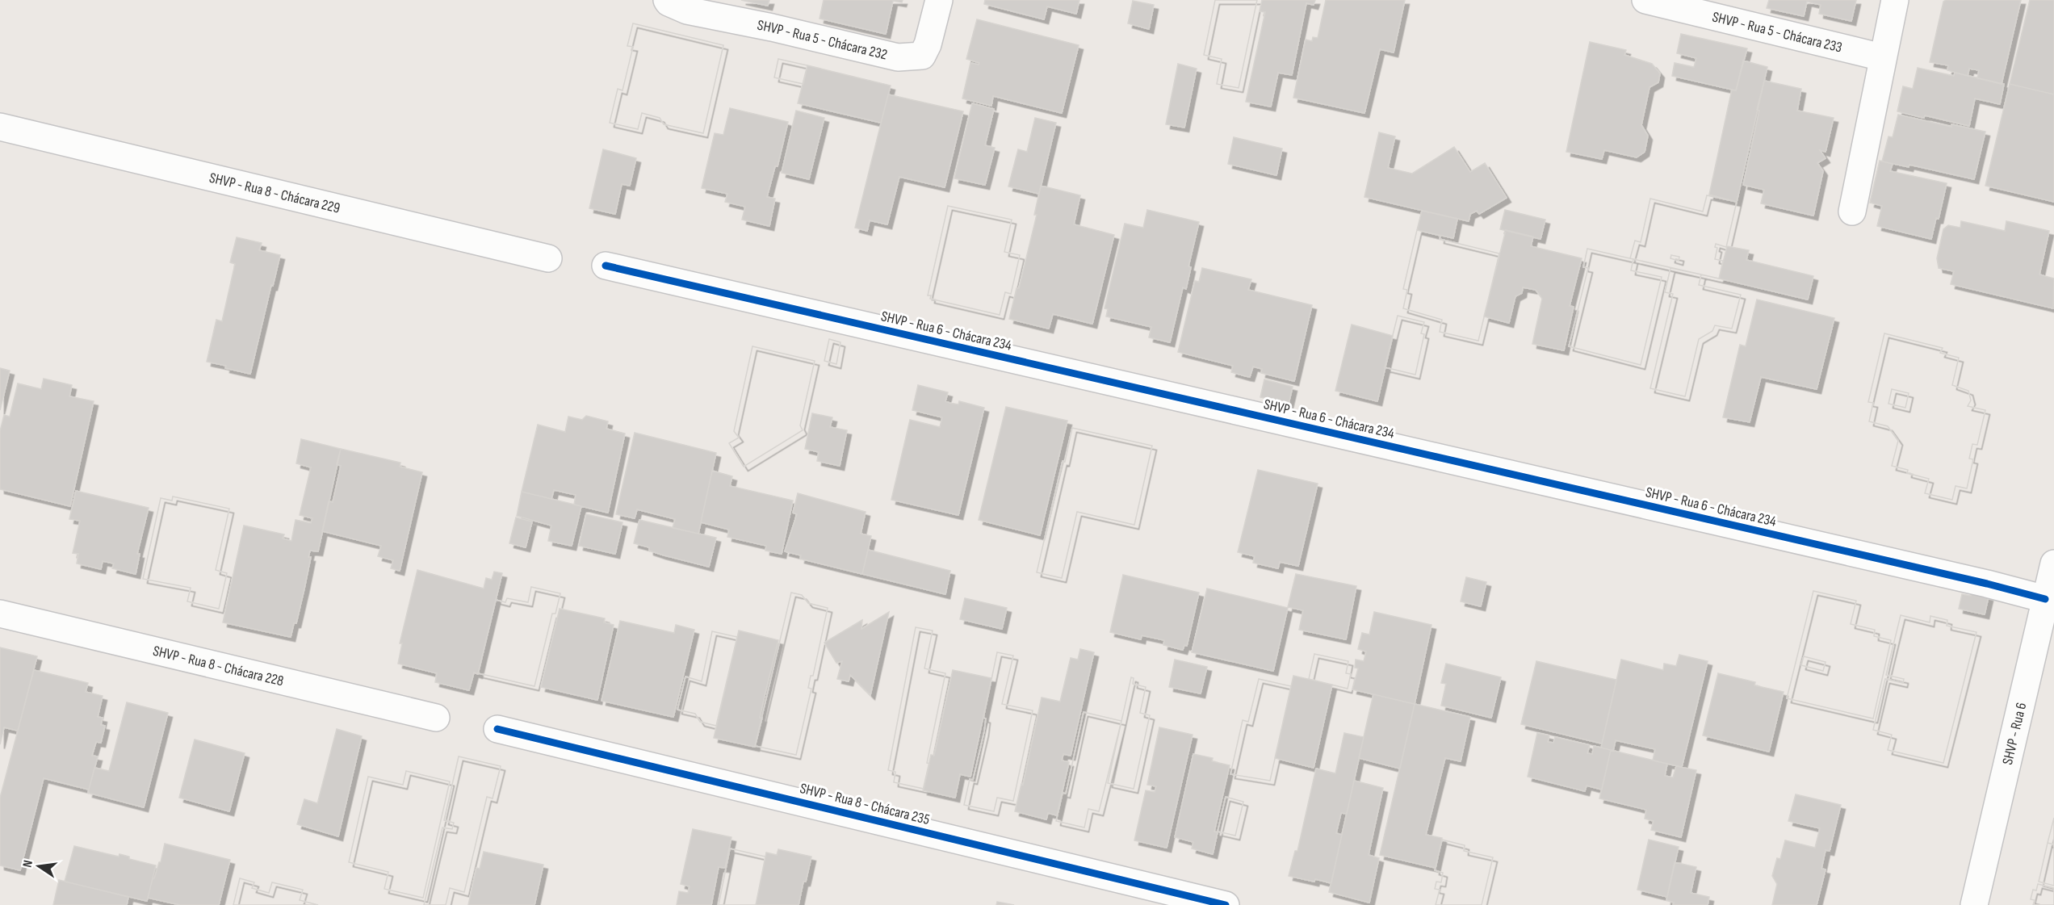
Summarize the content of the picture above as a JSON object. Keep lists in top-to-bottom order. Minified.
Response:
{"streets":{"street":["SHVP - Rua 5 - Chácara 233","SHVP - Rua 5 - Chácara 232","SHVP - Rua 8 - Chácara 229","SHVP - Rua 6 - Chácara 234","SHVP - Rua 8 - Chácara 228","SHVP - Rua 6","SHVP - Rua 8 - Chácara 235"]},"crossings":[["SHVP - Rua 6 - Chácara 234","SHVP - Rua 6"]],"north":"left"}
